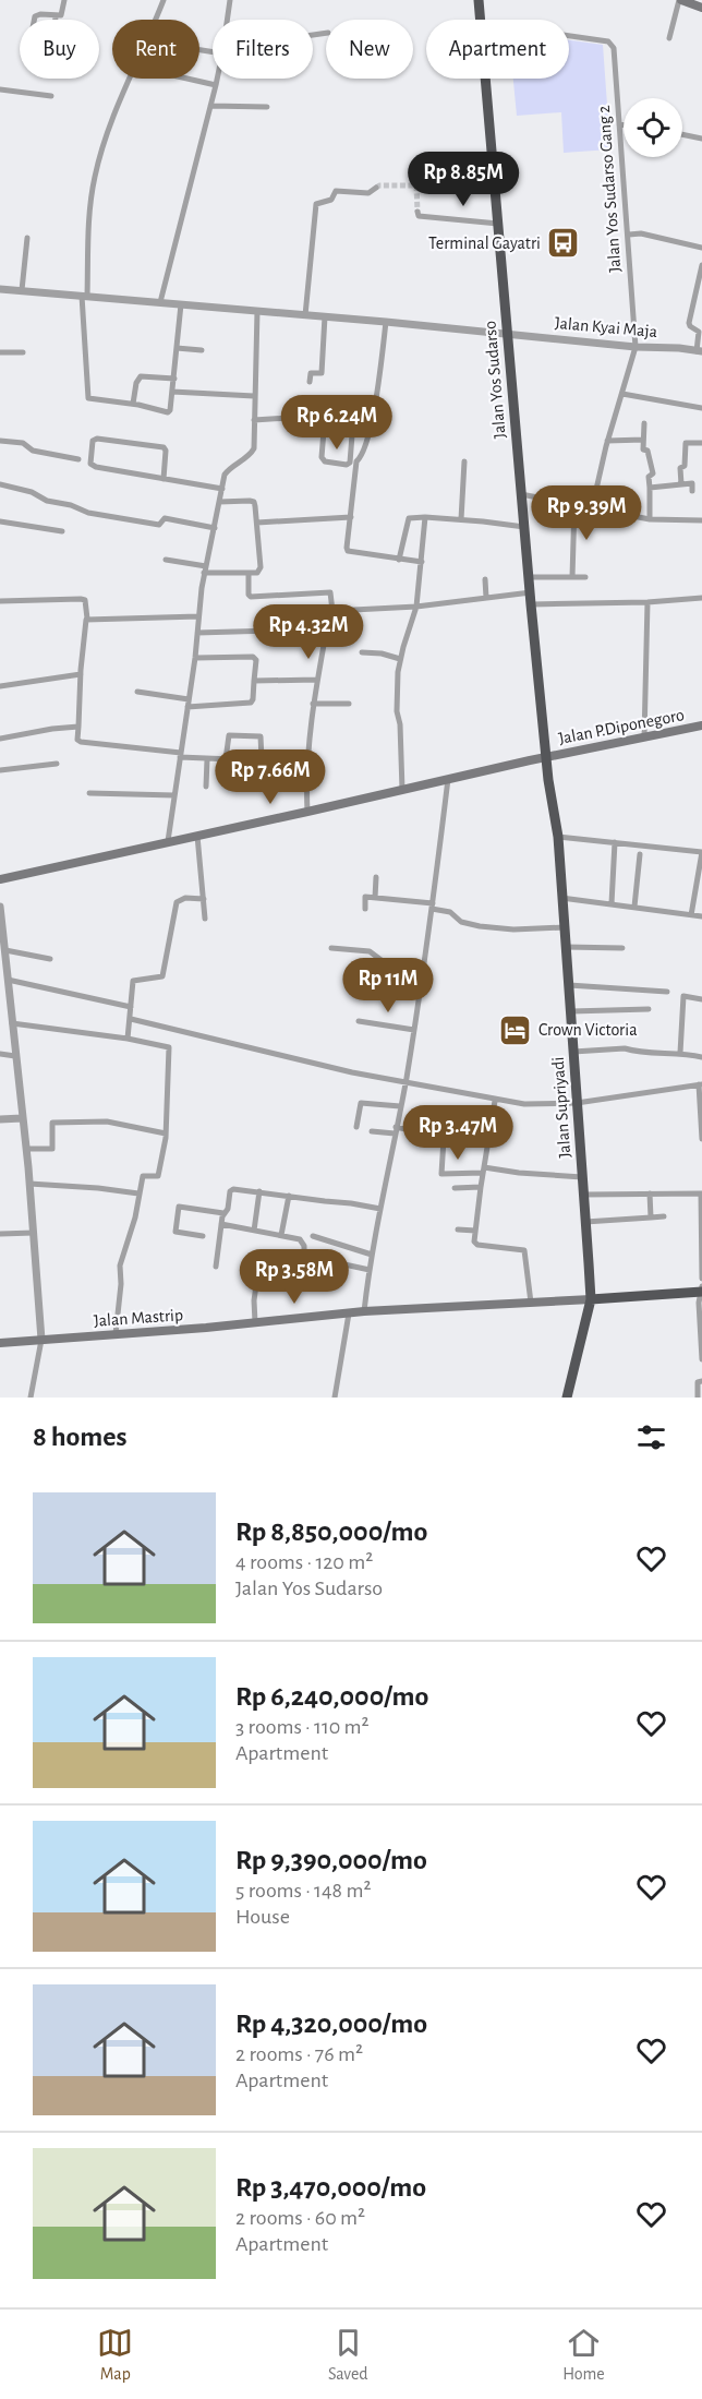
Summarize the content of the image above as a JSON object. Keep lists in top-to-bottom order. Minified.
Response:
{"streets":{"highway":["Jalan Yos Sudarso","Jalan Supriyadi"],"main road":["Jalan P.Diponegoro","Jalan Mastrip"],"street":["Jalan Yos Sudarso Gang 2","Jalan Kyai Maja"]},"crossings":[["Jalan Yos Sudarso Gang 2","Jalan Kyai Maja"],["Jalan Kyai Maja","Jalan Yos Sudarso"],["Jalan Yos Sudarso","Jalan P.Diponegoro"],["Jalan Yos Sudarso","Jalan Supriyadi"],["Jalan P.Diponegoro","Jalan Supriyadi"],["Jalan Supriyadi","Jalan Mastrip"]],"places":{"bus stop":["Terminal Gayatri"],"hotel":["Crown Victoria"]},"page":{"chip":["Buy","Rent","Filters","New","Apartment"],"price":["Rp 8.85M","Rp 6.24M","Rp 9.39M","Rp 4.32M","Rp 7.66M","Rp 11M","Rp 3.47M","Rp 3.58M"],"heading":"8 homes","list":[{"name":"Rp 8,850,000/mo","note":"4 rooms · 120 m² · Jalan Yos Sudarso"},{"name":"Rp 6,240,000/mo","note":"3 rooms · 110 m² · Apartment"},{"name":"Rp 9,390,000/mo","note":"5 rooms · 148 m² · House"},{"name":"Rp 4,320,000/mo","note":"2 rooms · 76 m² · Apartment"},{"name":"Rp 3,470,000/mo","note":"2 rooms · 60 m² · Apartment"}],"tabs":["Map","Saved","Home"]}}
